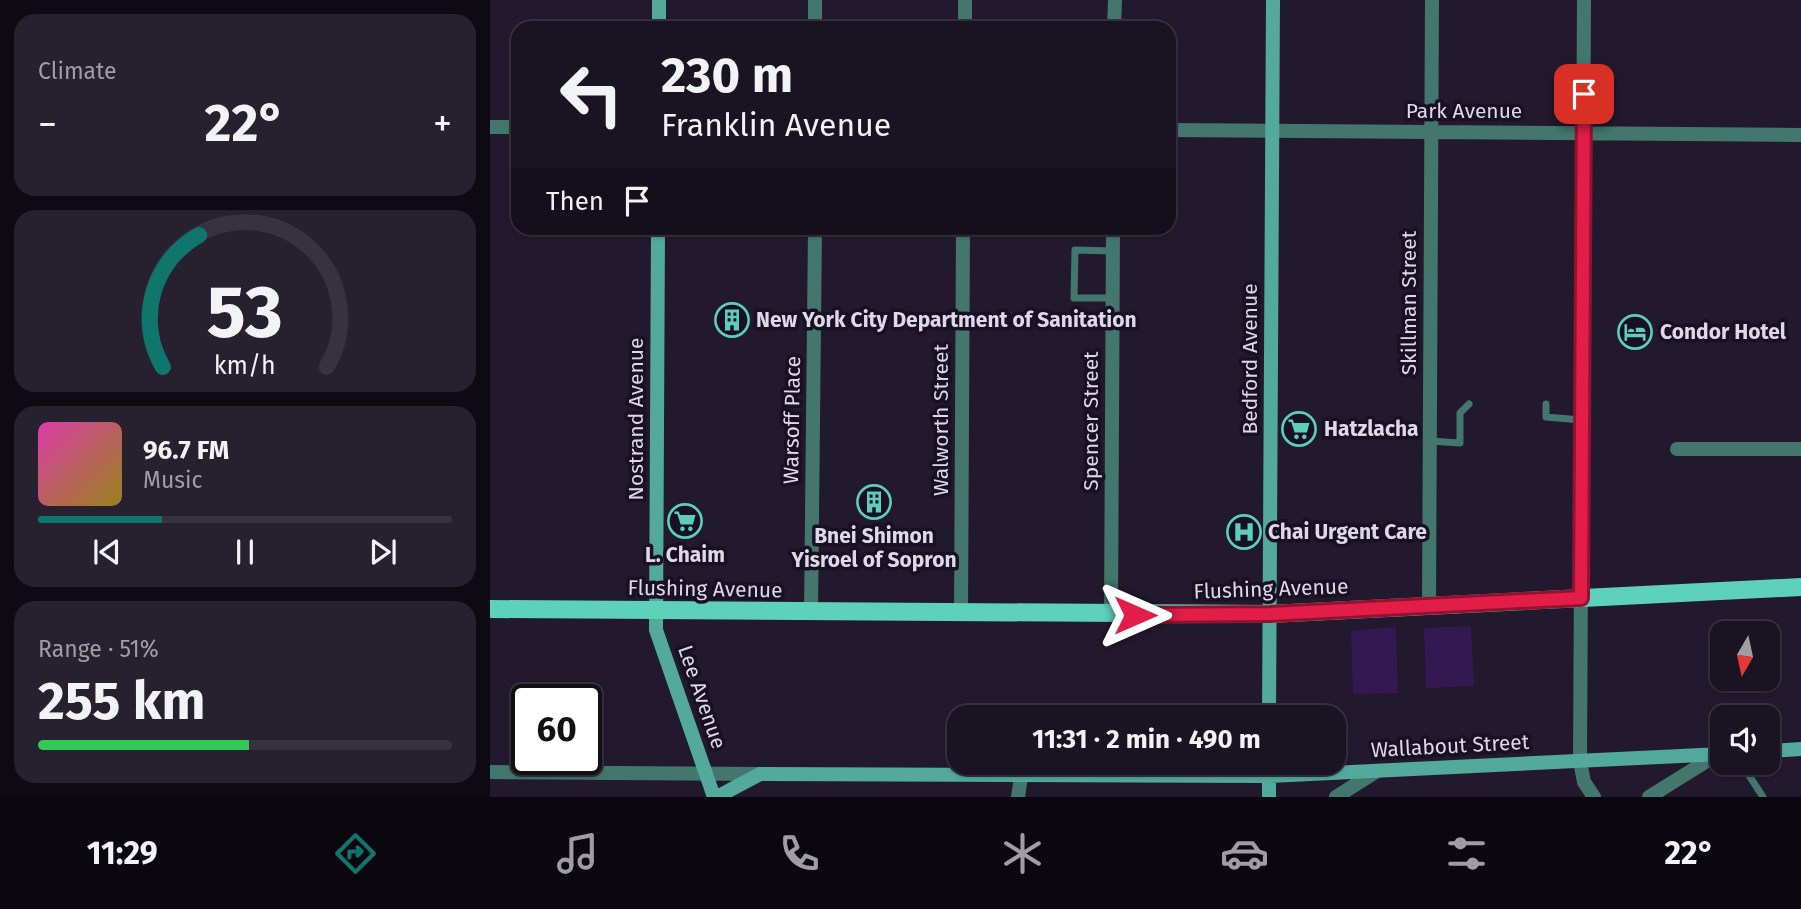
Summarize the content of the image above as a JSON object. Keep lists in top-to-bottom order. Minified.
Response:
{"streets":{"main road":["Bedford Avenue","Nostrand Avenue","Flushing Avenue","Lee Avenue","Wallabout Street"],"street":["Park Avenue","Skillman Street","Warsoff Place","Walworth Street","Spencer Street"]},"crossings":[["Park Avenue","Skillman Street"],["Park Avenue","Bedford Avenue"],["Skillman Street","Flushing Avenue"],["Bedford Avenue","Flushing Avenue"],["Nostrand Avenue","Flushing Avenue"],["Nostrand Avenue","Lee Avenue"],["Warsoff Place","Flushing Avenue"],["Walworth Street","Flushing Avenue"],["Spencer Street","Flushing Avenue"],["Flushing Avenue","Lee Avenue"],["Lee Avenue","Wallabout Street"]],"places":{"building":["New York City Department of Sanitation","Bnei Shimon Yisroel of Sopron"],"hotel":["Condor Hotel"],"supermarket":["Hatzlacha","L. Chaim"],"hospital":["Chai Urgent Care"]},"north":"bottom","page":{"tile":["Climate",["Range · 51%","255 km"]],"turn":["230 m","Franklin Avenue"],"heat":["−","22°","+"],"then":"Then","song":["96.7 FM","Music"],"limit":"60","trip":"11:31 · 2 min · 490 m","tabs":["11:29","22°"],"gauge":["53","km/h"]}}
